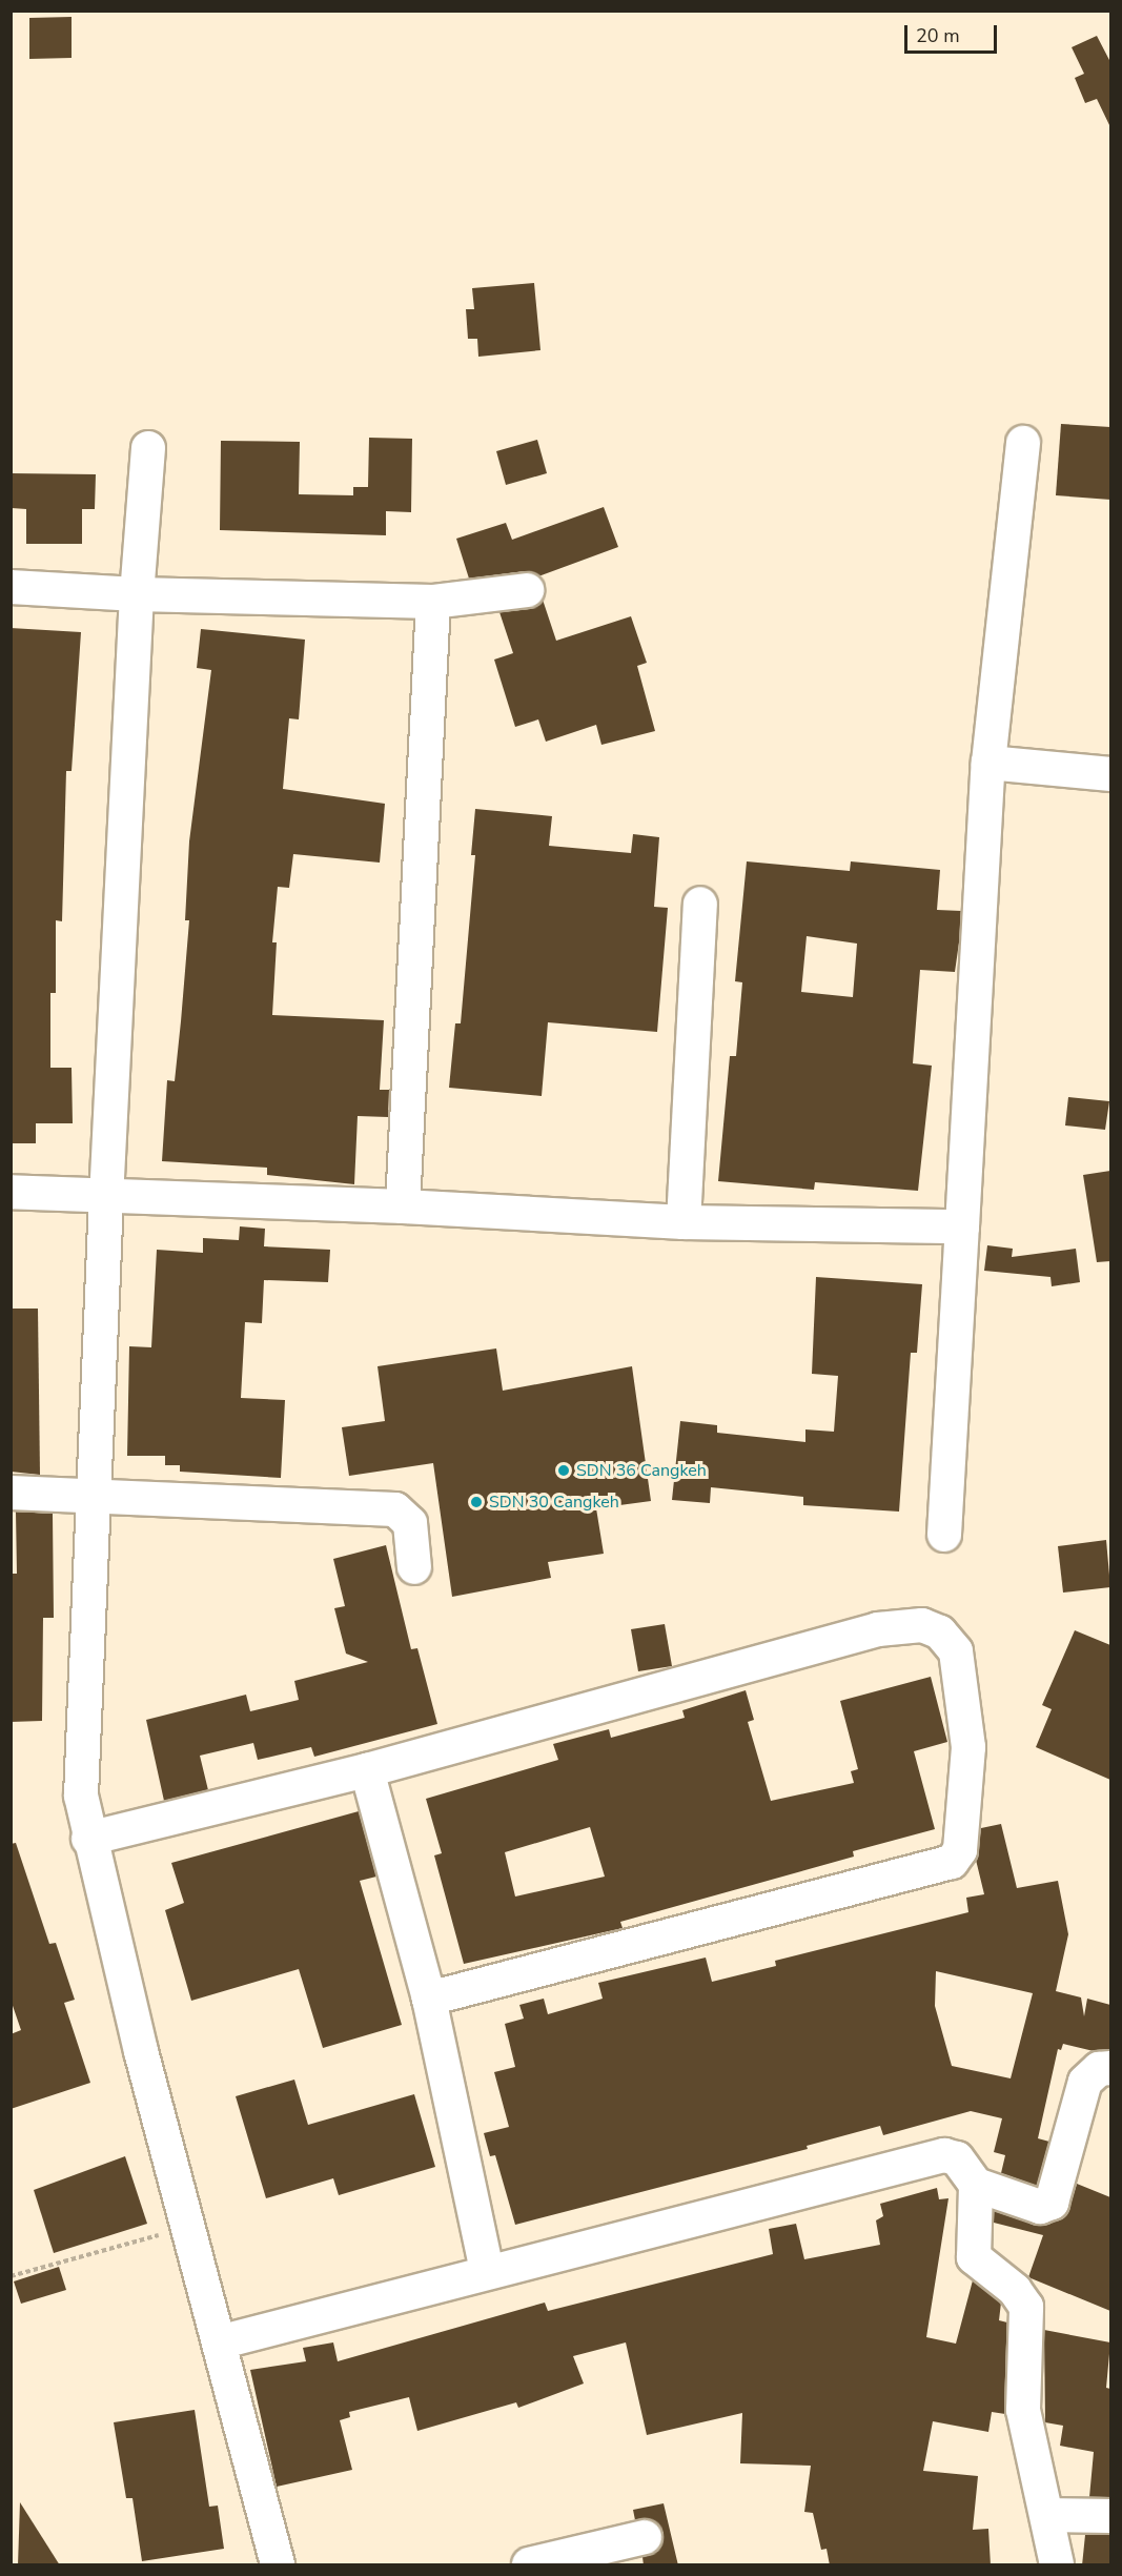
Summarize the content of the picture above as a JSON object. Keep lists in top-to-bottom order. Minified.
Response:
{"places":["SDN 36 Cangkeh","SDN 30 Cangkeh"],"scale_bar":"20 m"}
